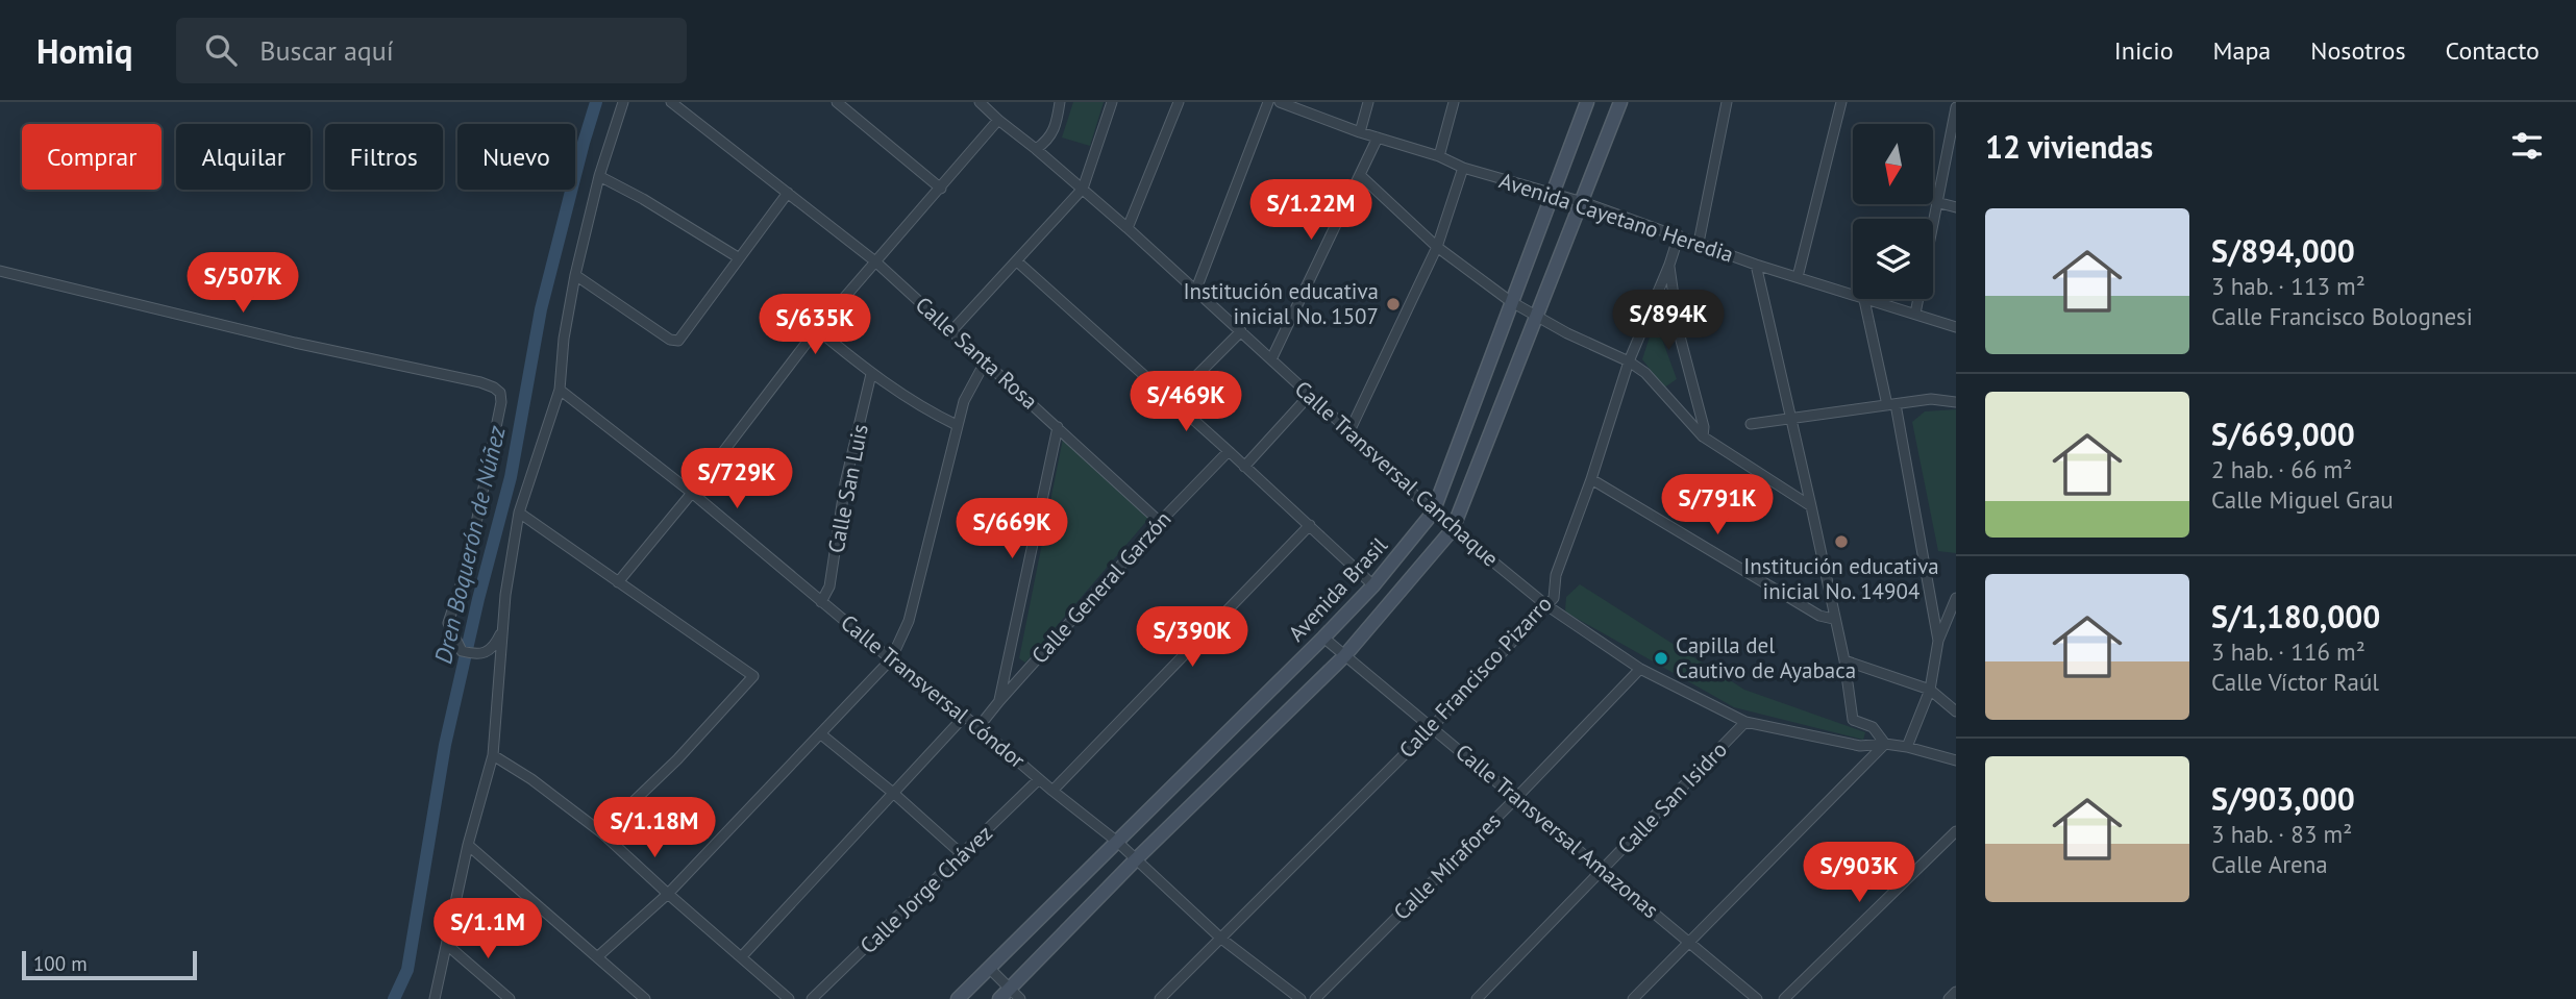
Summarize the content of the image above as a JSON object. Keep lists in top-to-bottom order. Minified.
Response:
{"streets":{"street":["Avenida Cayetano Heredia","Calle Santa Rosa","Calle Transversal Canchaque","Calle San Luis","Calle General Garzón","Avenida Brasil","Calle Francisco Pizarro","Calle Transversal Cóndor","Calle San Isidro","Calle Transversal Amazonas","Calle Mirafores","Calle Jorge Chávez"]},"crossings":[["Avenida Cayetano Heredia","Avenida Brasil"],["Avenida Cayetano Heredia","Calle Francisco Pizarro"],["Calle Santa Rosa","Calle General Garzón"],["Calle Transversal Canchaque","Avenida Brasil"],["Calle Transversal Canchaque","Calle Francisco Pizarro"],["Calle Transversal Canchaque","Calle San Isidro"],["Calle Transversal Canchaque","Calle Mirafores"],["Calle San Luis","Calle Transversal Cóndor"],["Calle General Garzón","Calle Transversal Cóndor"],["Avenida Brasil","Calle Transversal Cóndor"],["Avenida Brasil","Calle Transversal Amazonas"],["Calle Francisco Pizarro","Calle Transversal Cóndor"],["Calle Francisco Pizarro","Calle Transversal Amazonas"],["Calle Transversal Cóndor","Calle Jorge Chávez"],["Calle San Isidro","Calle Transversal Amazonas"],["Calle Transversal Amazonas","Calle Mirafores"]],"water":["Dren Boquerón de Núñez"],"places":["Institución educativa inicial No. 1507","Institución educativa inicial No. 14904","Capilla del Cautivo de Ayabaca"],"scale_bar":"100 m","north":"bottom","page":{"header":"Homiq","search":"Buscar aquí","nav":["Inicio","Mapa","Nosotros","Contacto"],"heading":"12 viviendas","chip":["Comprar","Alquilar","Filtros","Nuevo"],"price":["S/1.22M","S/507K","S/894K","S/635K","S/469K","S/729K","S/791K","S/669K","S/390K","S/1.18M","S/903K","S/1.1M"],"list":[{"name":"S/894,000","note":"3 hab. · 113 m² · Calle Francisco Bolognesi"},{"name":"S/669,000","note":"2 hab. · 66 m² · Calle Miguel Grau"},{"name":"S/1,180,000","note":"3 hab. · 116 m² · Calle Víctor Raúl"},{"name":"S/903,000","note":"3 hab. · 83 m² · Calle Arena"}],"scale":"100 m"}}
